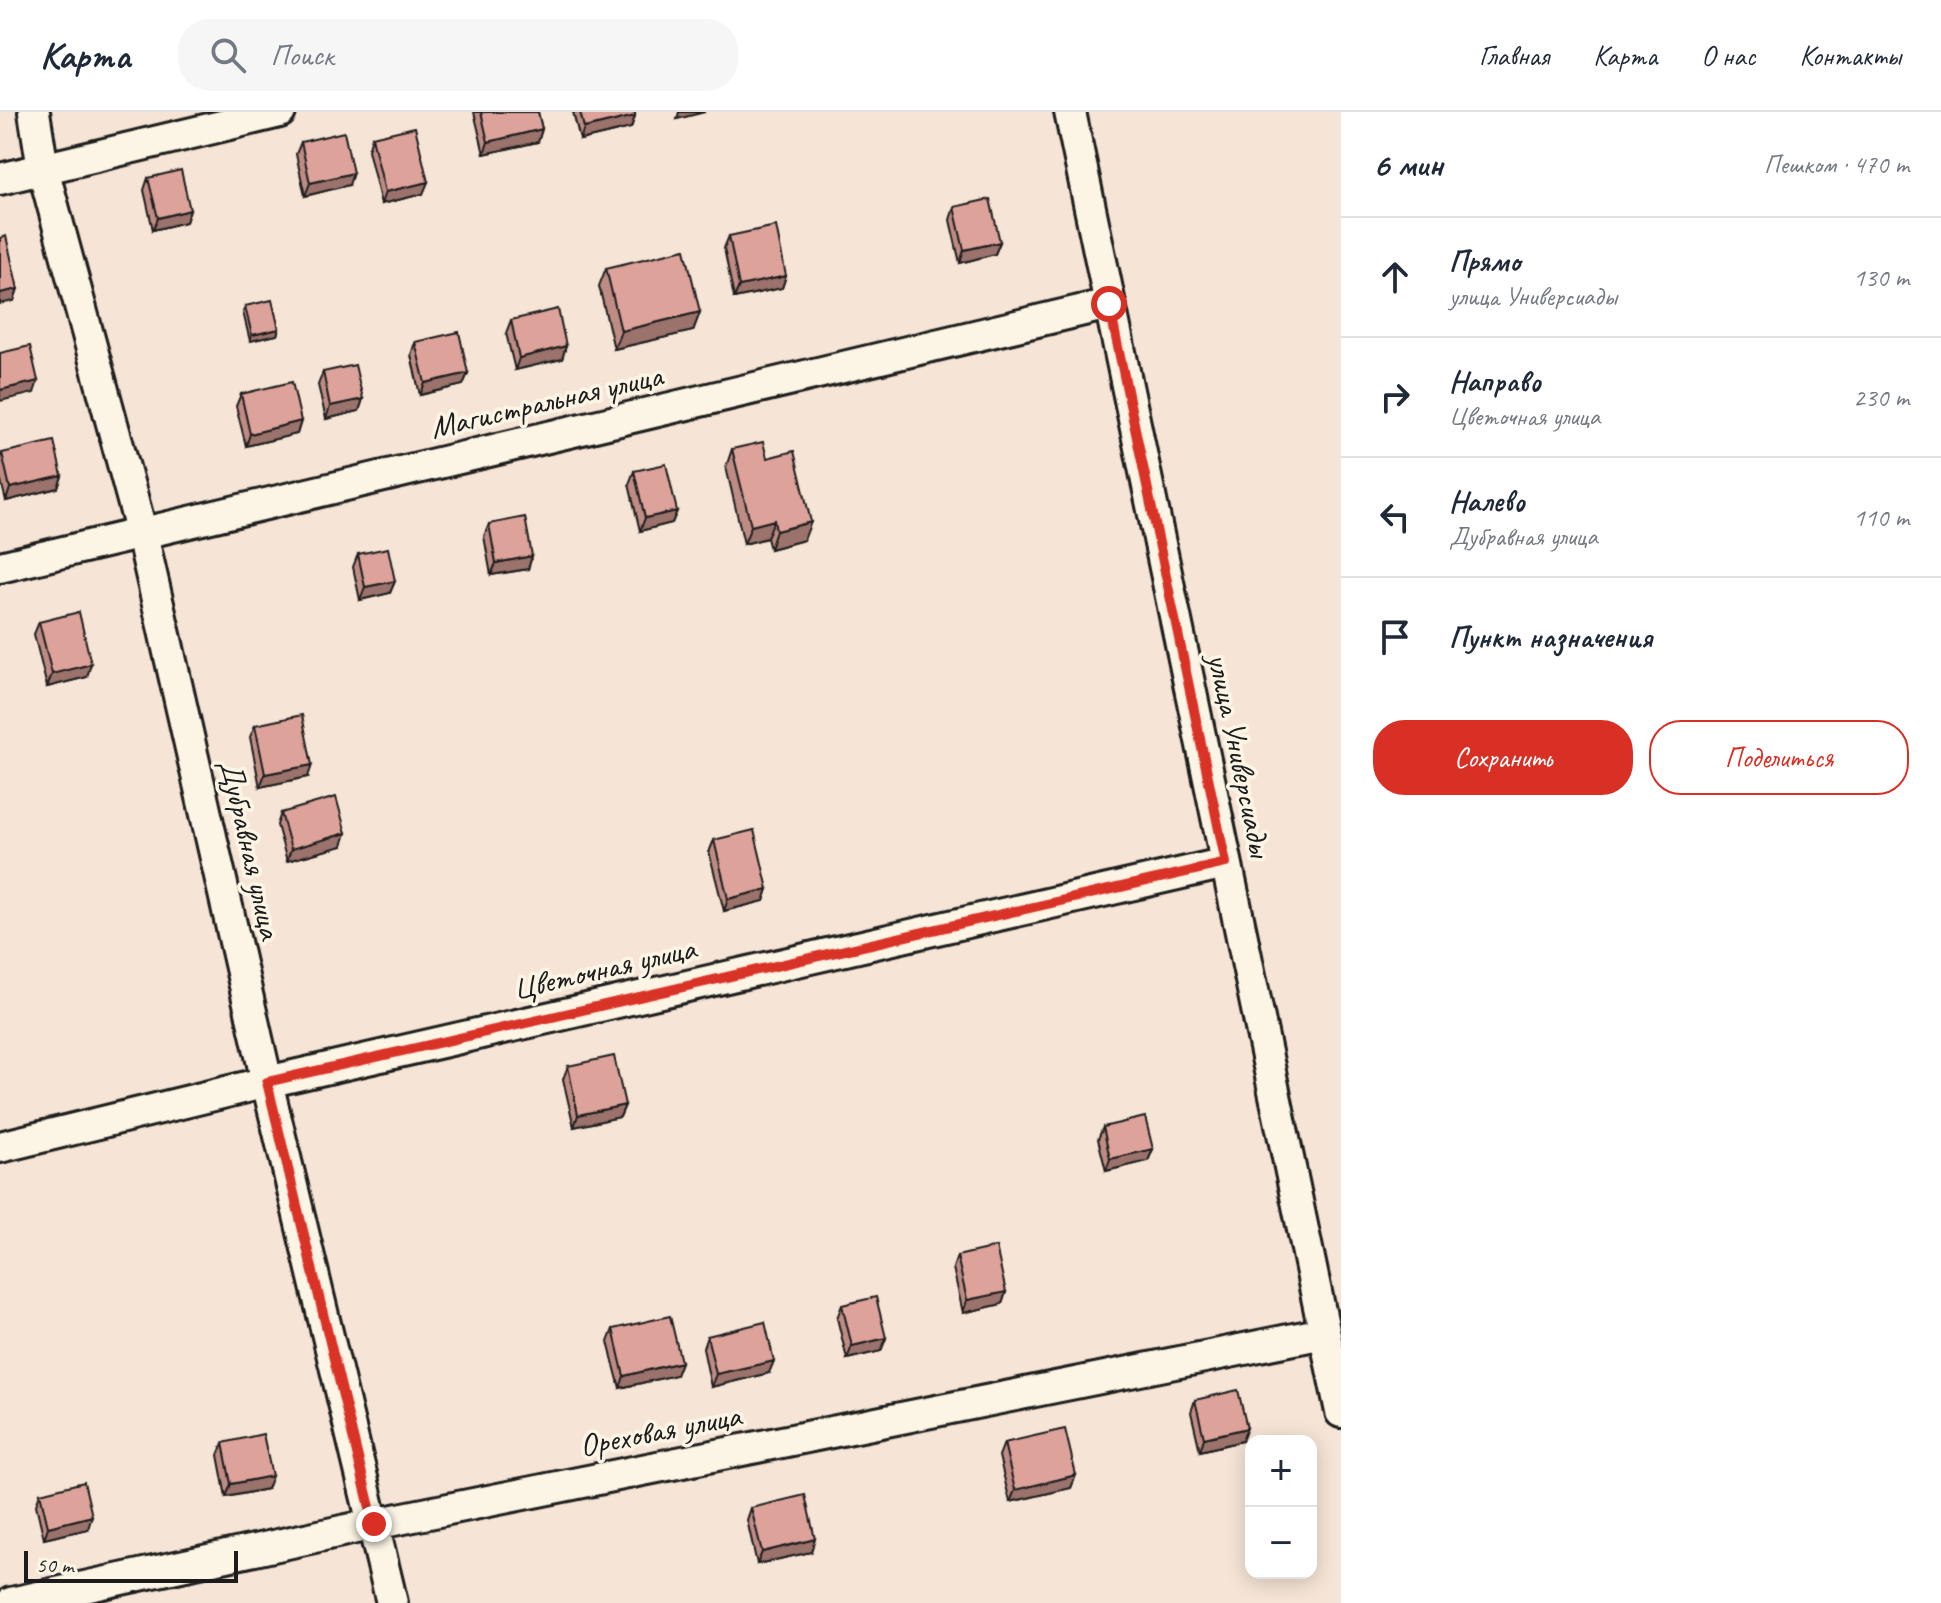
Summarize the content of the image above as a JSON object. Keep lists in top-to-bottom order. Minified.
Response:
{"streets":{"street":["Магистральная улица","улица Универсиады","Дубравная улица","Цветочная улица","Ореховая улица"]},"crossings":[["Магистральная улица","улица Универсиады"],["Магистральная улица","Дубравная улица"],["улица Универсиады","Цветочная улица"],["улица Универсиады","Ореховая улица"],["Дубравная улица","Цветочная улица"],["Дубравная улица","Ореховая улица"]],"scale_bar":"50 m","page":{"header":"Карта","search":"Поиск","nav":["Главная","Карта","О нас","Контакты"],"heading":["6 мин","Пешком · 470 m"],"list":[["Прямо","улица Универсиады","130 m"],["Направо","Цветочная улица","230 m"],["Налево","Дубравная улица","110 m"],"Пункт назначения"],"buttons":["Сохранить","Поделиться"],"map_buttons":["+","−"],"scale":"50 m"}}
